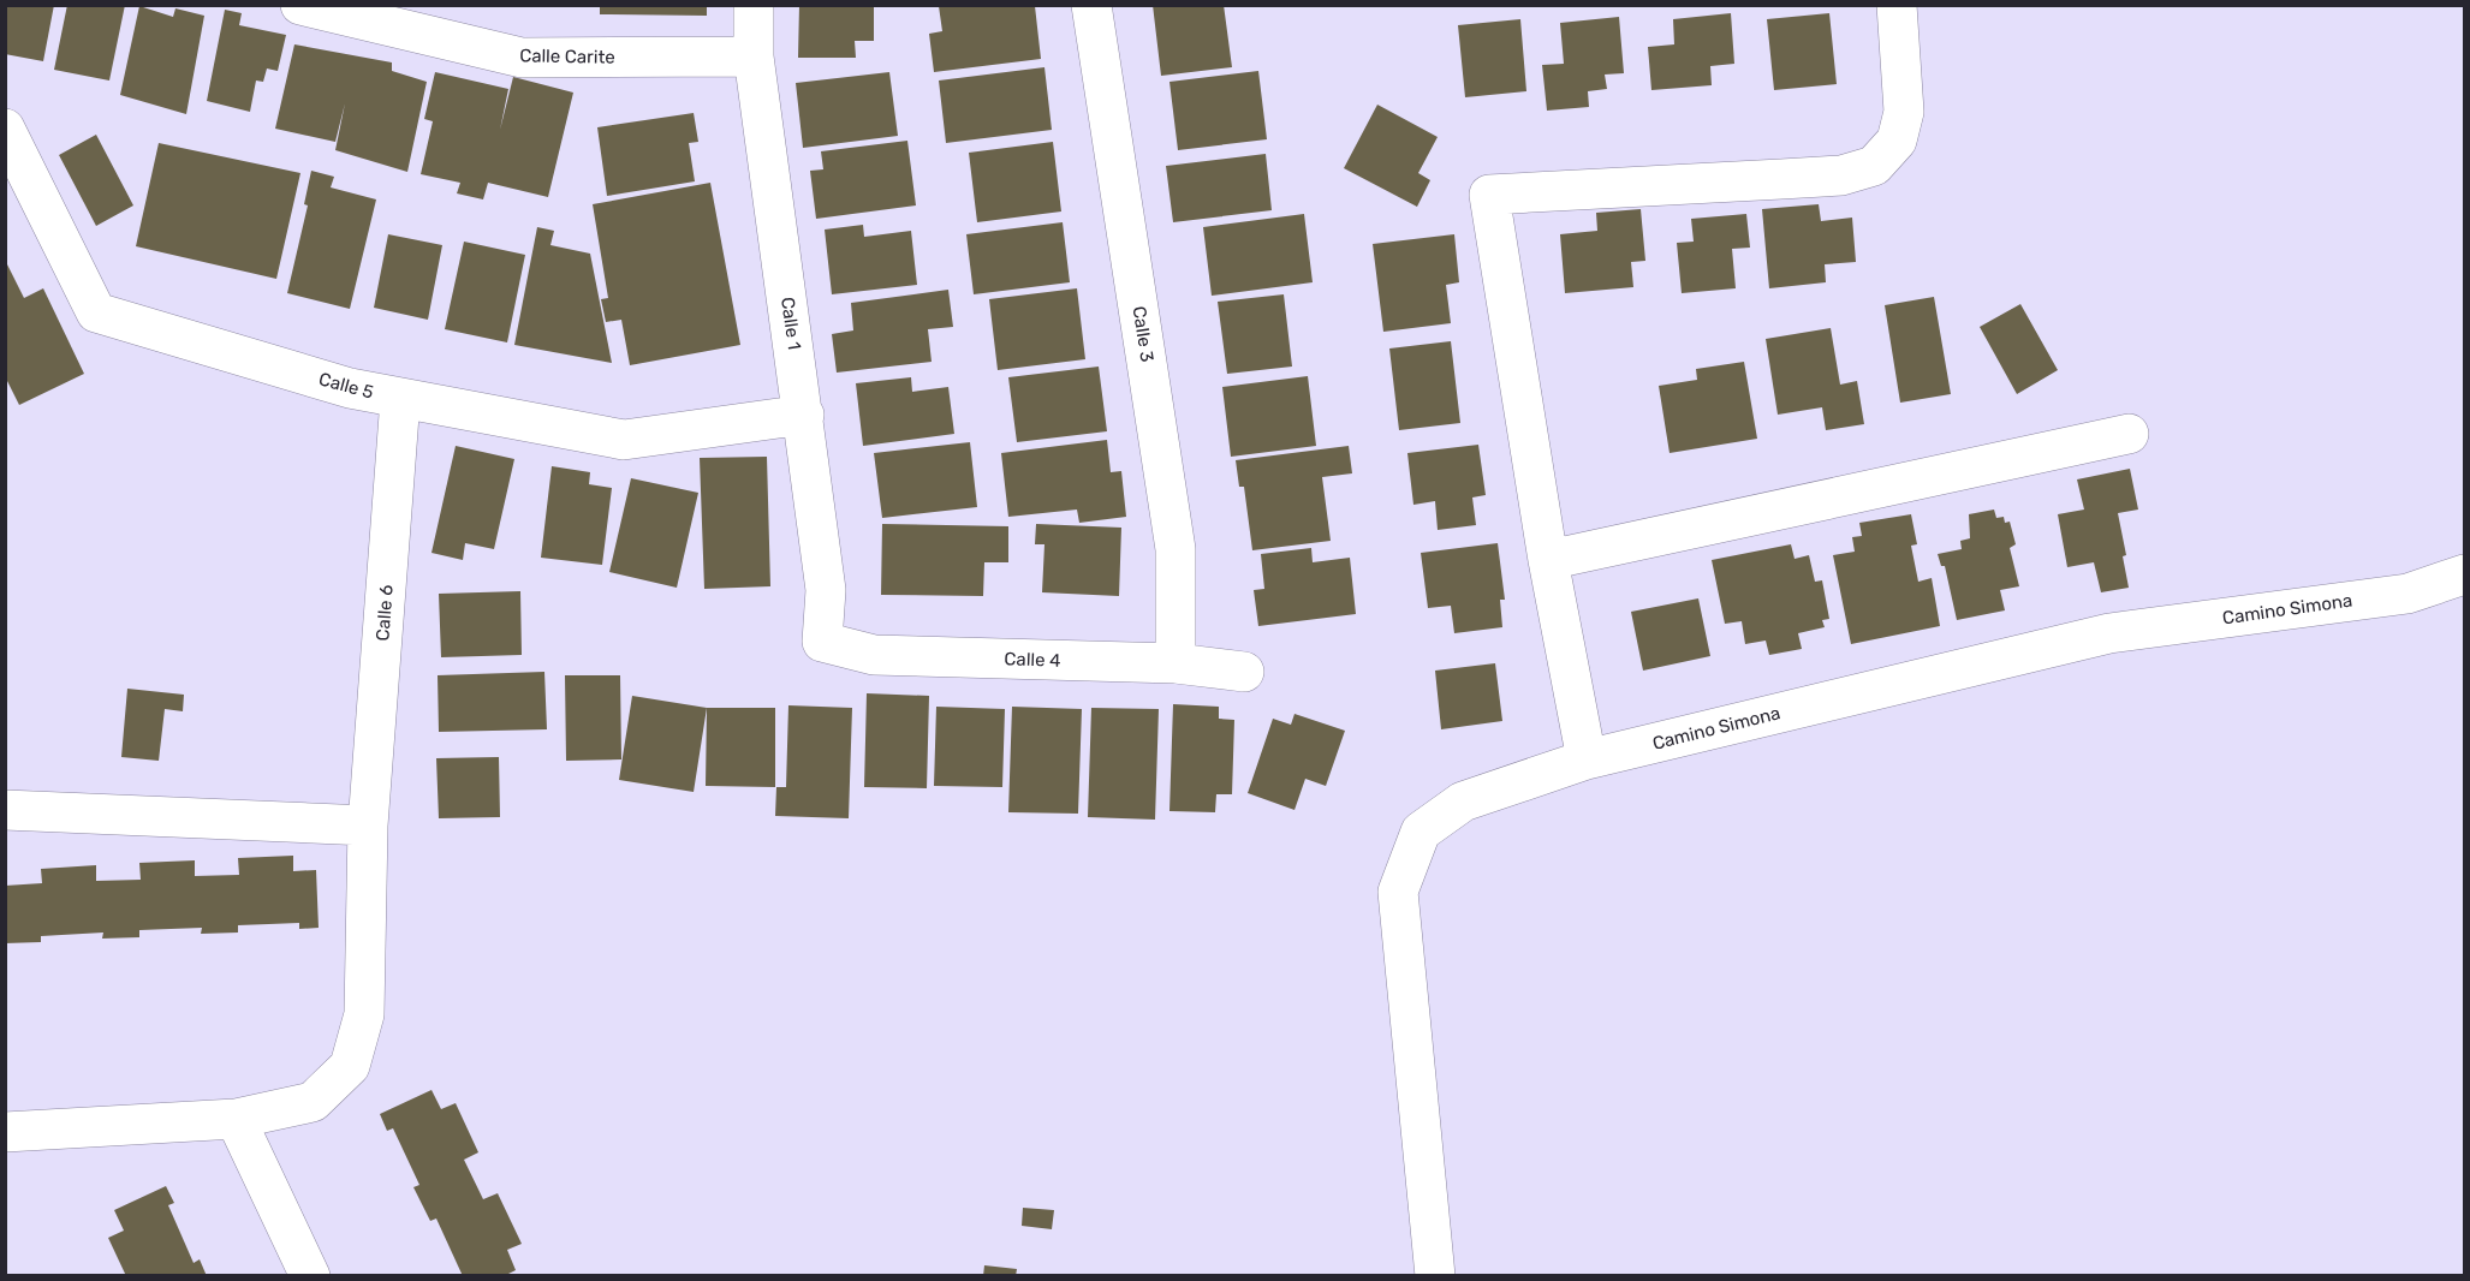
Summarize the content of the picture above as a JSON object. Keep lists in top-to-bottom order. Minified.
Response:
{"streets":{"street":["Calle Carite","Calle 1","Calle 3","Calle 5","Camino Simona","Calle 6","Calle 4"]},"crossings":[["Calle Carite","Calle 1"],["Calle 1","Calle 5"],["Calle 1","Calle 4"],["Calle 3","Calle 4"],["Calle 5","Calle 6"]]}
